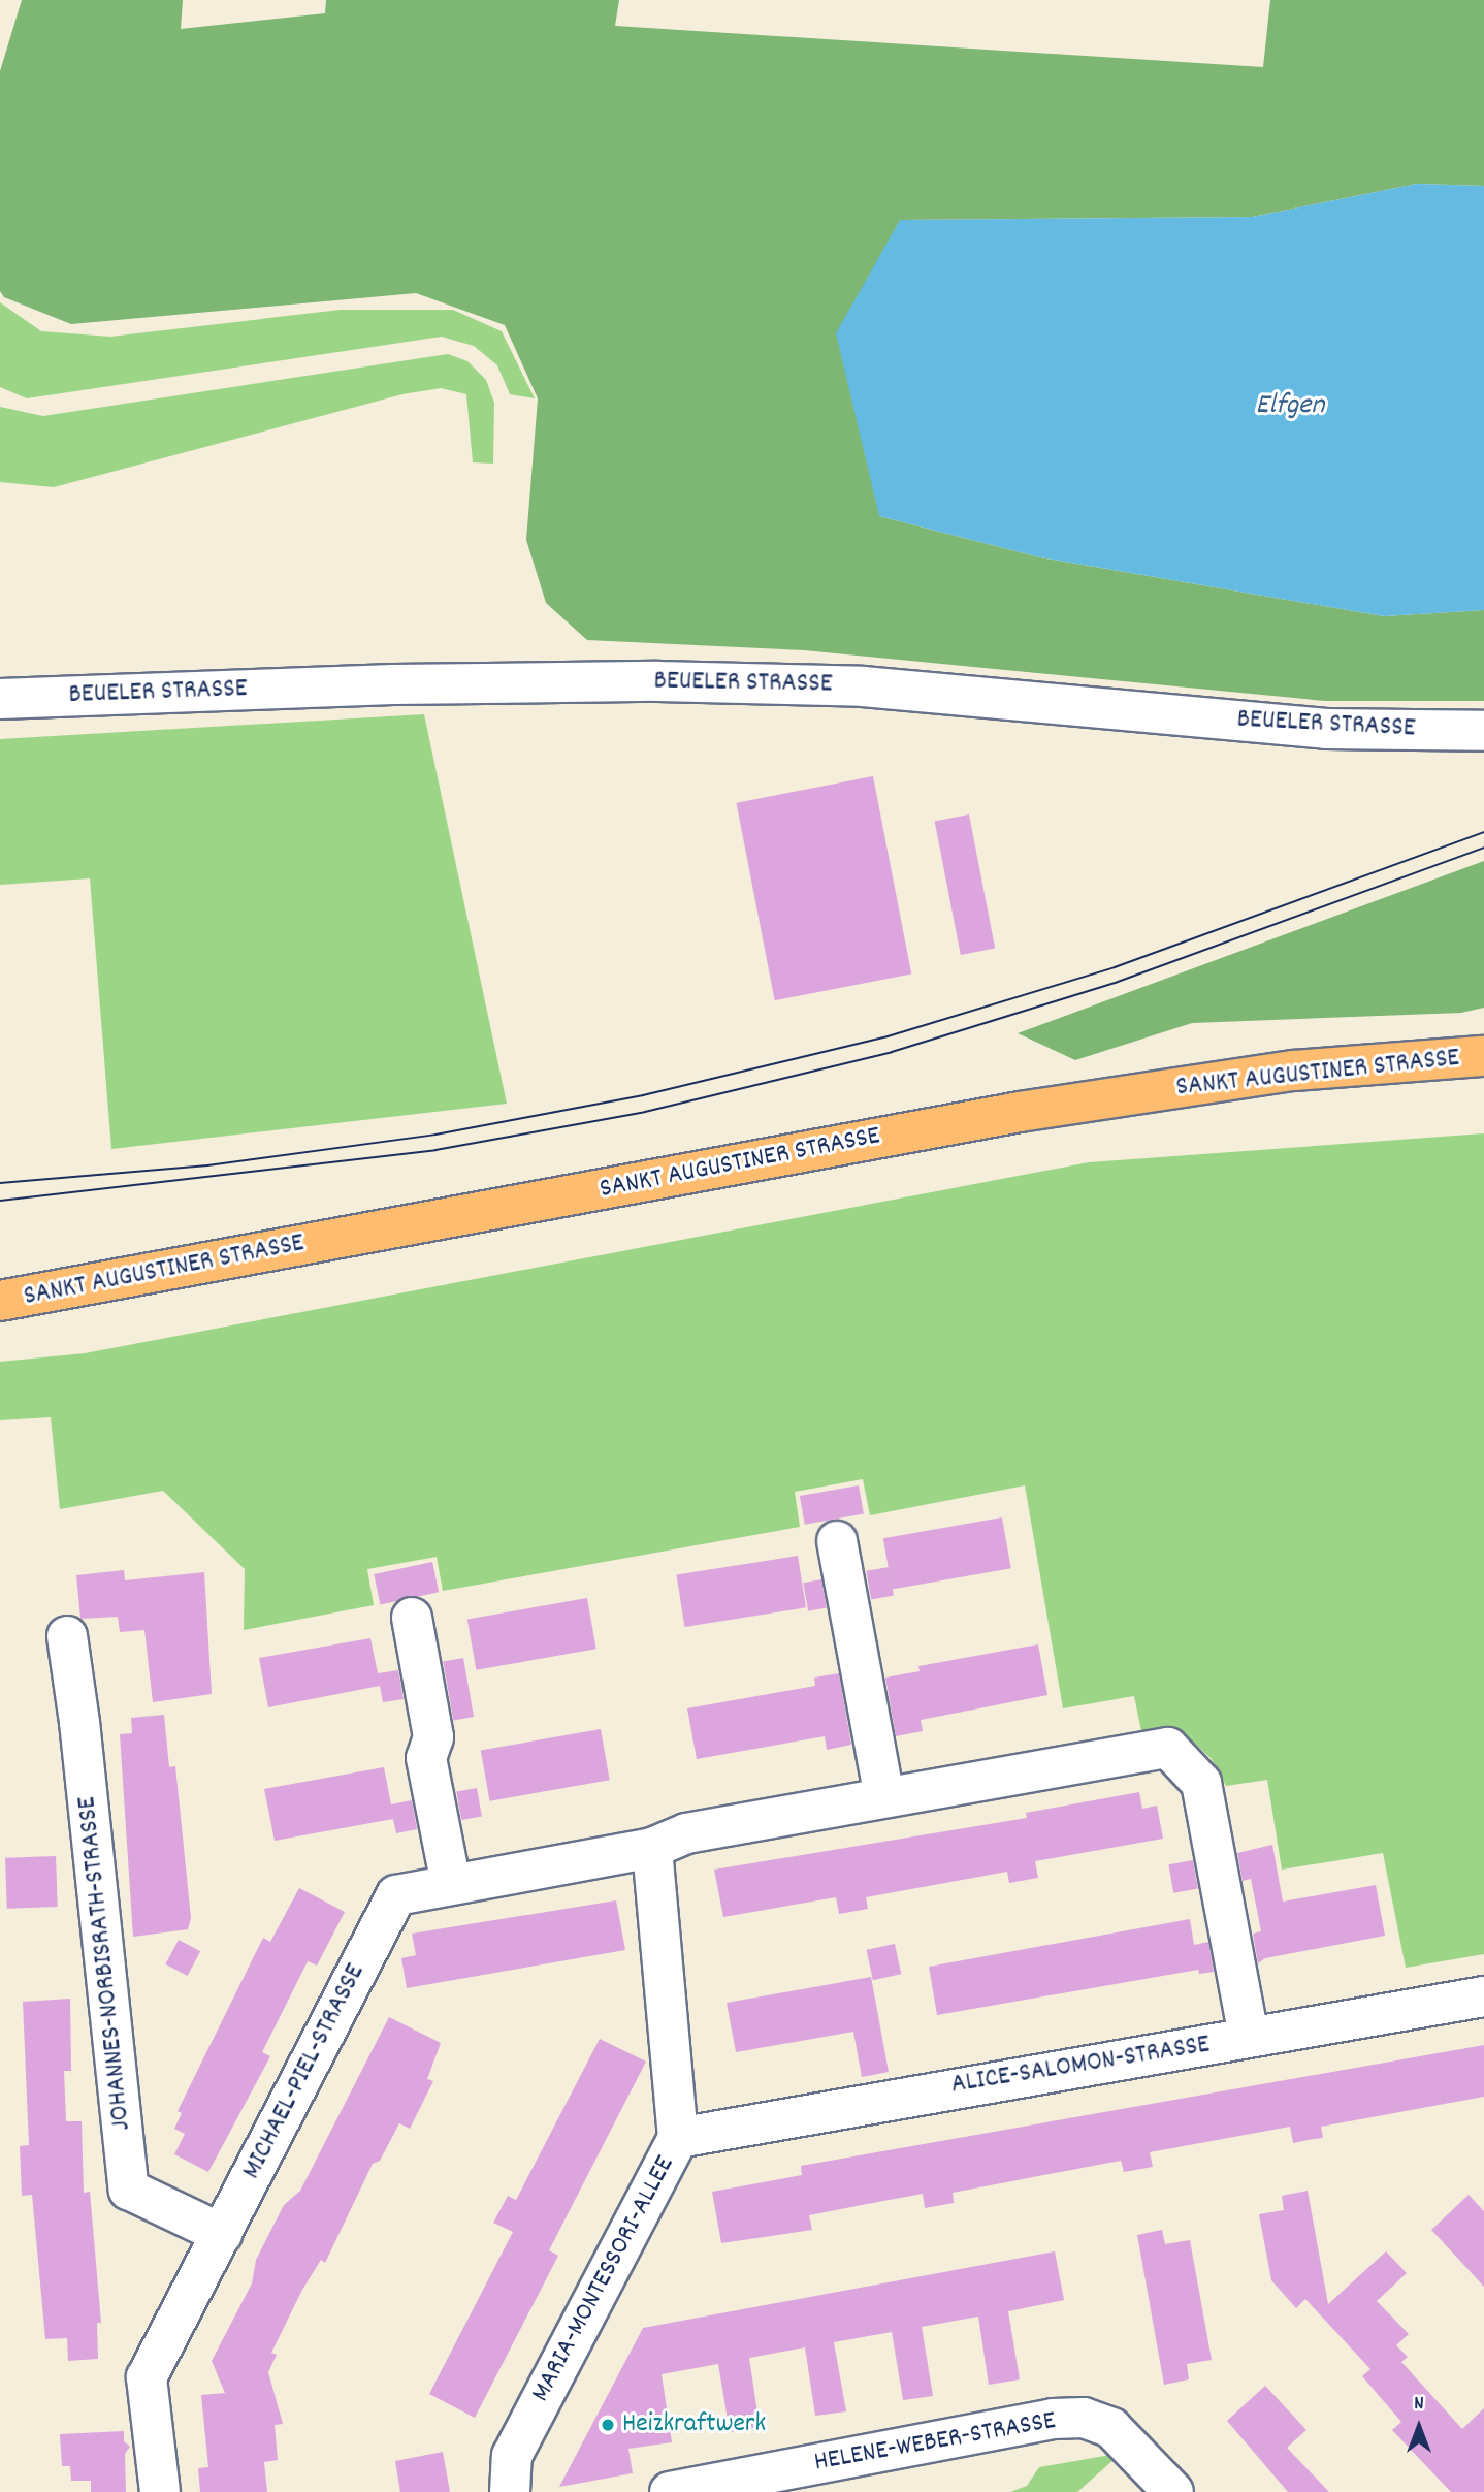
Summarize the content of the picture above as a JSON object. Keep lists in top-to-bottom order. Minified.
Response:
{"streets":{"main road":["SANKT AUGUSTINER STRASSE"],"street":["BEUELER STRASSE","JOHANNES-NORBISRATH-STRASSE","ALICE-SALOMON-STRASSE","MICHAEL-PIEL-STRASSE","MARIA-MONTESSORI-ALLEE","HELENE-WEBER-STRASSE"]},"crossings":[["JOHANNES-NORBISRATH-STRASSE","MICHAEL-PIEL-STRASSE"],["ALICE-SALOMON-STRASSE","MICHAEL-PIEL-STRASSE"],["ALICE-SALOMON-STRASSE","MARIA-MONTESSORI-ALLEE"],["MICHAEL-PIEL-STRASSE","MARIA-MONTESSORI-ALLEE"]],"water":["Elfgen"],"places":["Heizkraftwerk"],"north":"top"}
